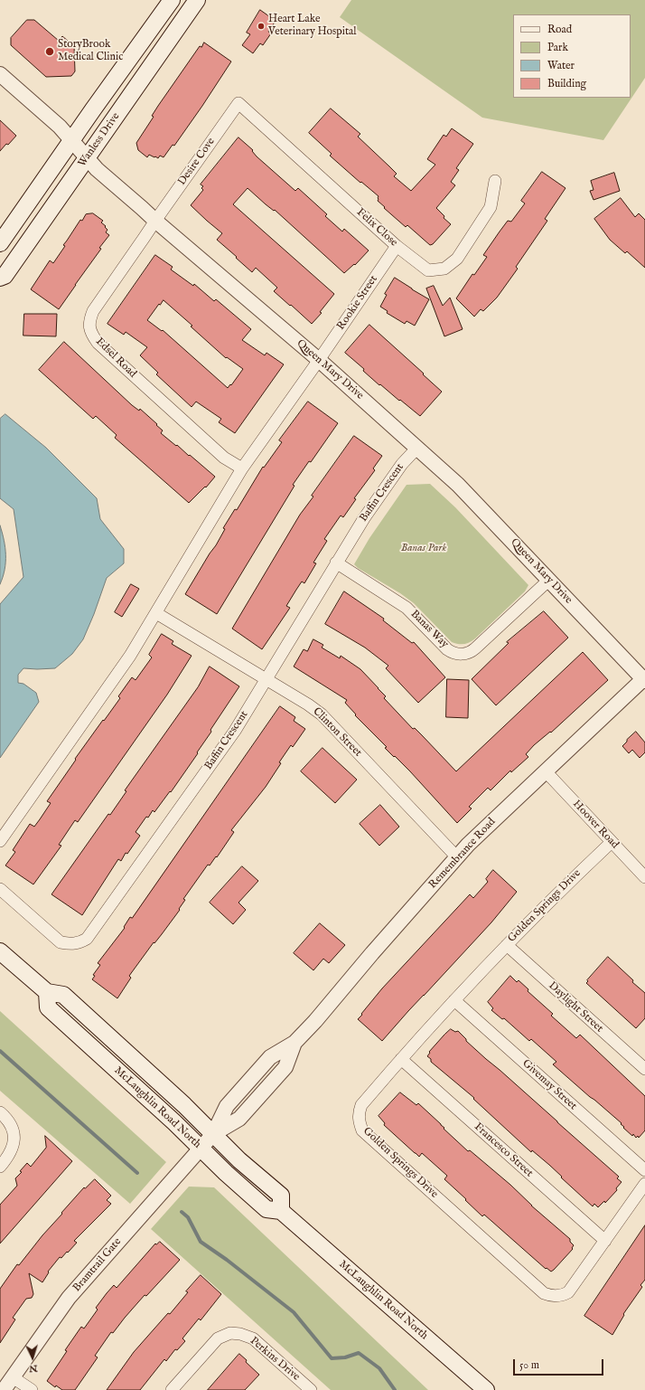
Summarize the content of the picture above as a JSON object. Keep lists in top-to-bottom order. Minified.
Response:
{"streets":{"main road":["Wanless Drive","McLaughlin Road North"],"street":["Desire Cove","Felix Close","Rookie Street","Edsel Road","Queen Mary Drive","Baffin Crescent","Banas Way","Clinton Street","Hoover Road","Remembrance Road","Golden Springs Drive","Daylight Street","Givemay Street","Francesco Street","Bramtrail Gate","Perkins Drive"]},"crossings":[["Wanless Drive","Queen Mary Drive"],["Desire Cove","Felix Close"],["Desire Cove","Edsel Road"],["Desire Cove","Queen Mary Drive"],["Felix Close","Rookie Street"],["Rookie Street","Queen Mary Drive"],["Edsel Road","Queen Mary Drive"],["Queen Mary Drive","Baffin Crescent"],["Queen Mary Drive","Banas Way"],["Queen Mary Drive","Remembrance Road"],["Baffin Crescent","Banas Way"],["Baffin Crescent","Clinton Street"],["Clinton Street","Remembrance Road"],["Hoover Road","Remembrance Road"],["Hoover Road","Golden Springs Drive"],["Remembrance Road","McLaughlin Road North"],["Remembrance Road","Bramtrail Gate"],["Golden Springs Drive","Daylight Street"],["Golden Springs Drive","Givemay Street"],["Golden Springs Drive","Francesco Street"],["McLaughlin Road North","Bramtrail Gate"]],"parks":["Banas Park"],"places":["Heart Lake Veterinary Hospital","StoryBrook Medical Clinic"],"legend":["Road","Park","Water","Building"],"scale_bar":"50 m","north":"bottom"}
